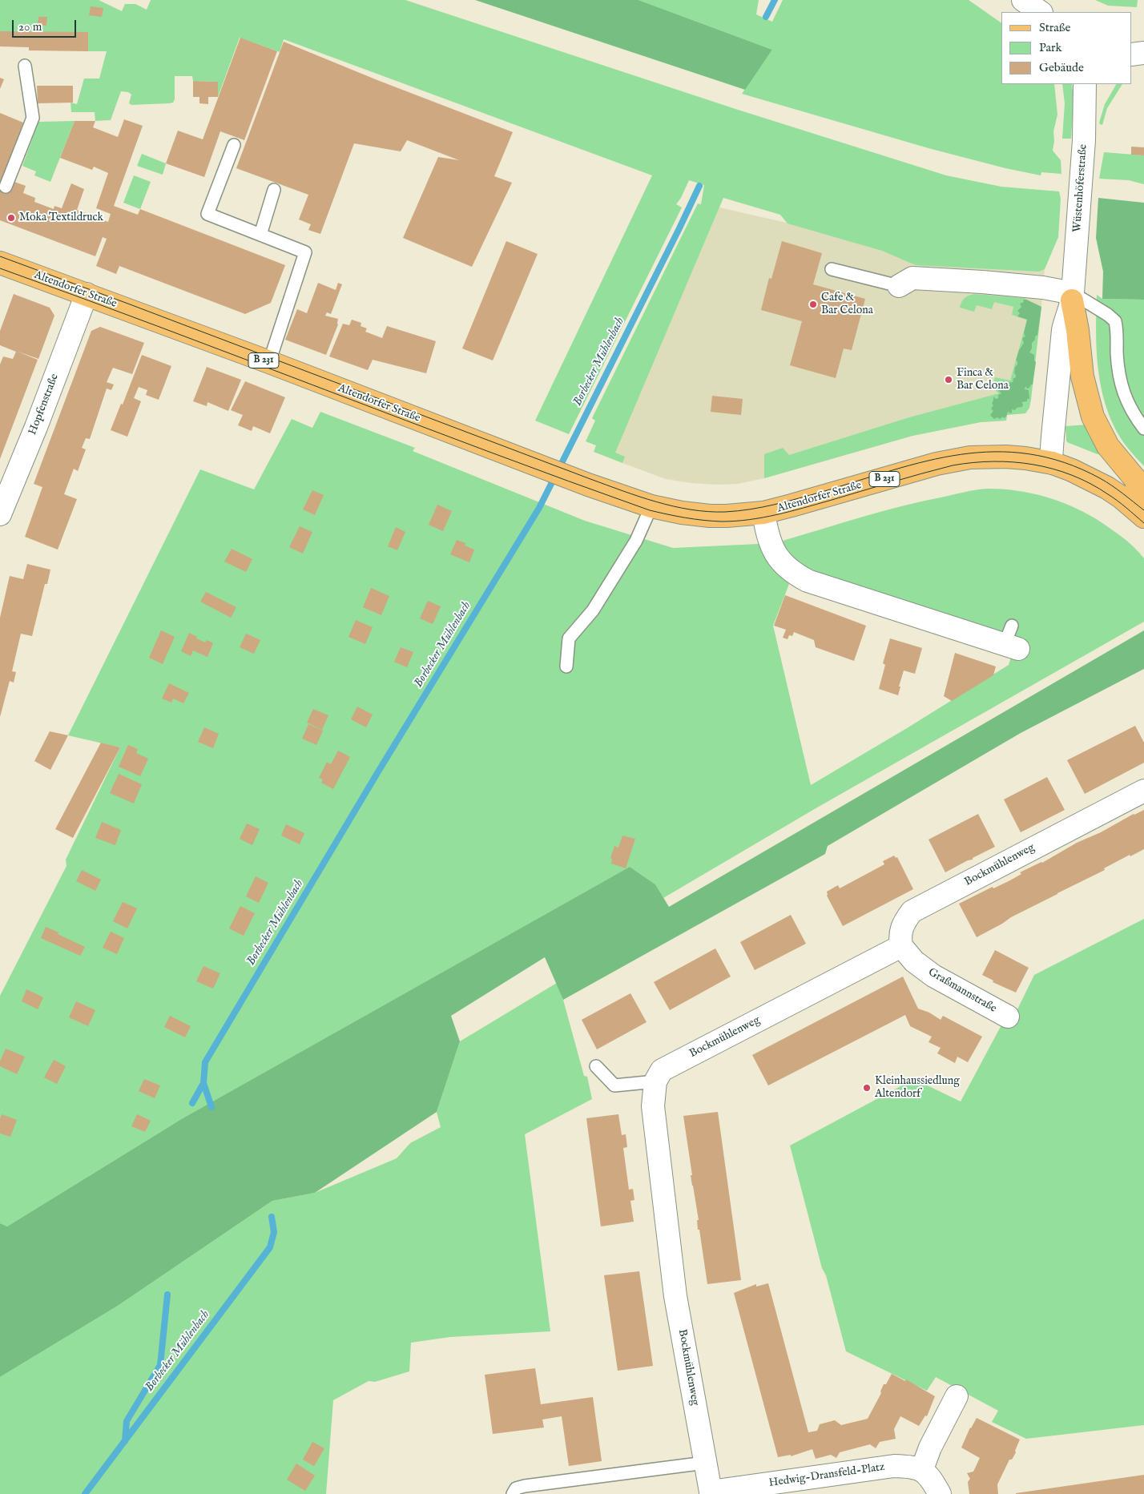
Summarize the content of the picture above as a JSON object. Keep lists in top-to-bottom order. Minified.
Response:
{"streets":{"main road":["Altendorfer Straße","B 231"],"street":["Wüstenhöferstraße","Hopfenstraße","Bockmühlenweg","Graßmannstraße","Hedwig-Dransfeld-Platz"]},"crossings":[["Wüstenhöferstraße","Altendorfer Straße"],["Altendorfer Straße","Hopfenstraße"],["Bockmühlenweg","Graßmannstraße"],["Bockmühlenweg","Hedwig-Dransfeld-Platz"]],"water":["Borbecker Mühlenbach"],"places":["Moka Textildruck","Cafe & Bar Celona","Finca & Bar Celona","Kleinhaussiedlung Altendorf"],"legend":["Straße","Park","Gebäude"],"scale_bar":"20 m"}
